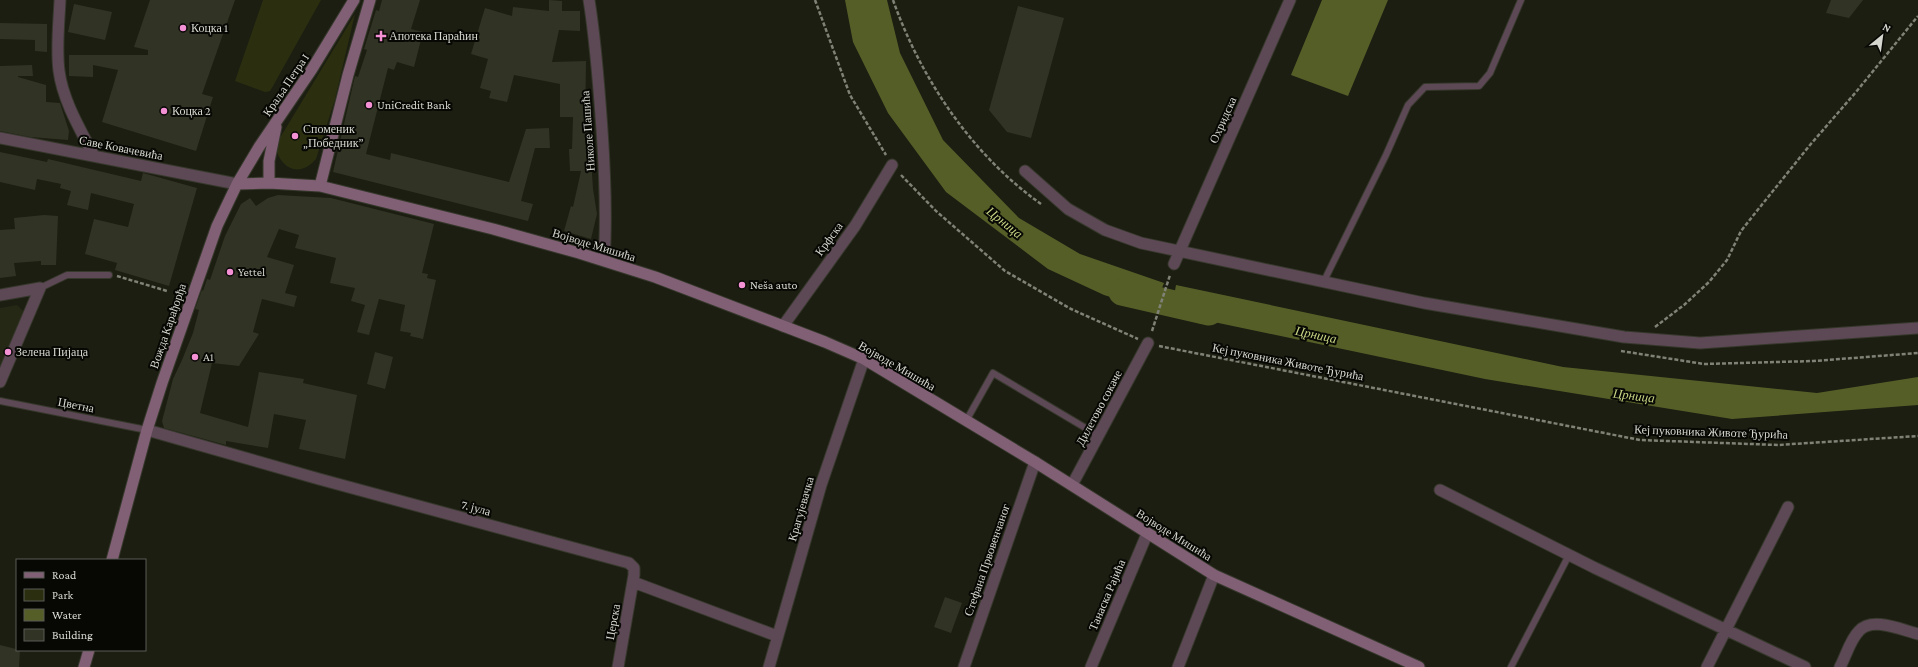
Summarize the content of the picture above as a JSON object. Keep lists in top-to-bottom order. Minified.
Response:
{"streets":{"main road":["Краља Петра I","Војводе Мишића","Вожда Карађорђа"],"street":["Охридска","Николе Пашића","Саве Ковачевића","Крфска","Дилетово сокаче","7. јула","Крагујевачка","Стефана Првовенчаног","Танаска Рајића","Церска"],"lane":["Цветна"],"path":["Кеј пуковника Животе Ђурића"]},"crossings":[["Краља Петра I","Саве Ковачевића"],["Краља Петра I","Вожда Карађорђа"],["Николе Пашића","Војводе Мишића"],["Саве Ковачевића","Вожда Карађорђа"],["Крфска","Војводе Мишића"],["Крфска","Кеј пуковника Животе Ђурића"],["Војводе Мишића","Дилетово сокаче"],["Војводе Мишића","Крагујевачка"],["Војводе Мишића","Стефана Првовенчаног"],["Војводе Мишића","Танаска Рајића"],["Вожда Карађорђа","Цветна"],["Вожда Карађорђа","7. јула"],["Кеј пуковника Животе Ђурића","Дилетово сокаче"],["Цветна","7. јула"],["7. јула","Церска"]],"water":["Црница"],"places":{"other":["Коцка 1","UniCredit Bank","Коцка 2","Споменик „Победник”","Yettel","Neša auto","Зелена Пијаца","A1"],"health":["Апотека Параћин"]},"legend":["Road","Park","Water","Building"],"north":"top right"}
